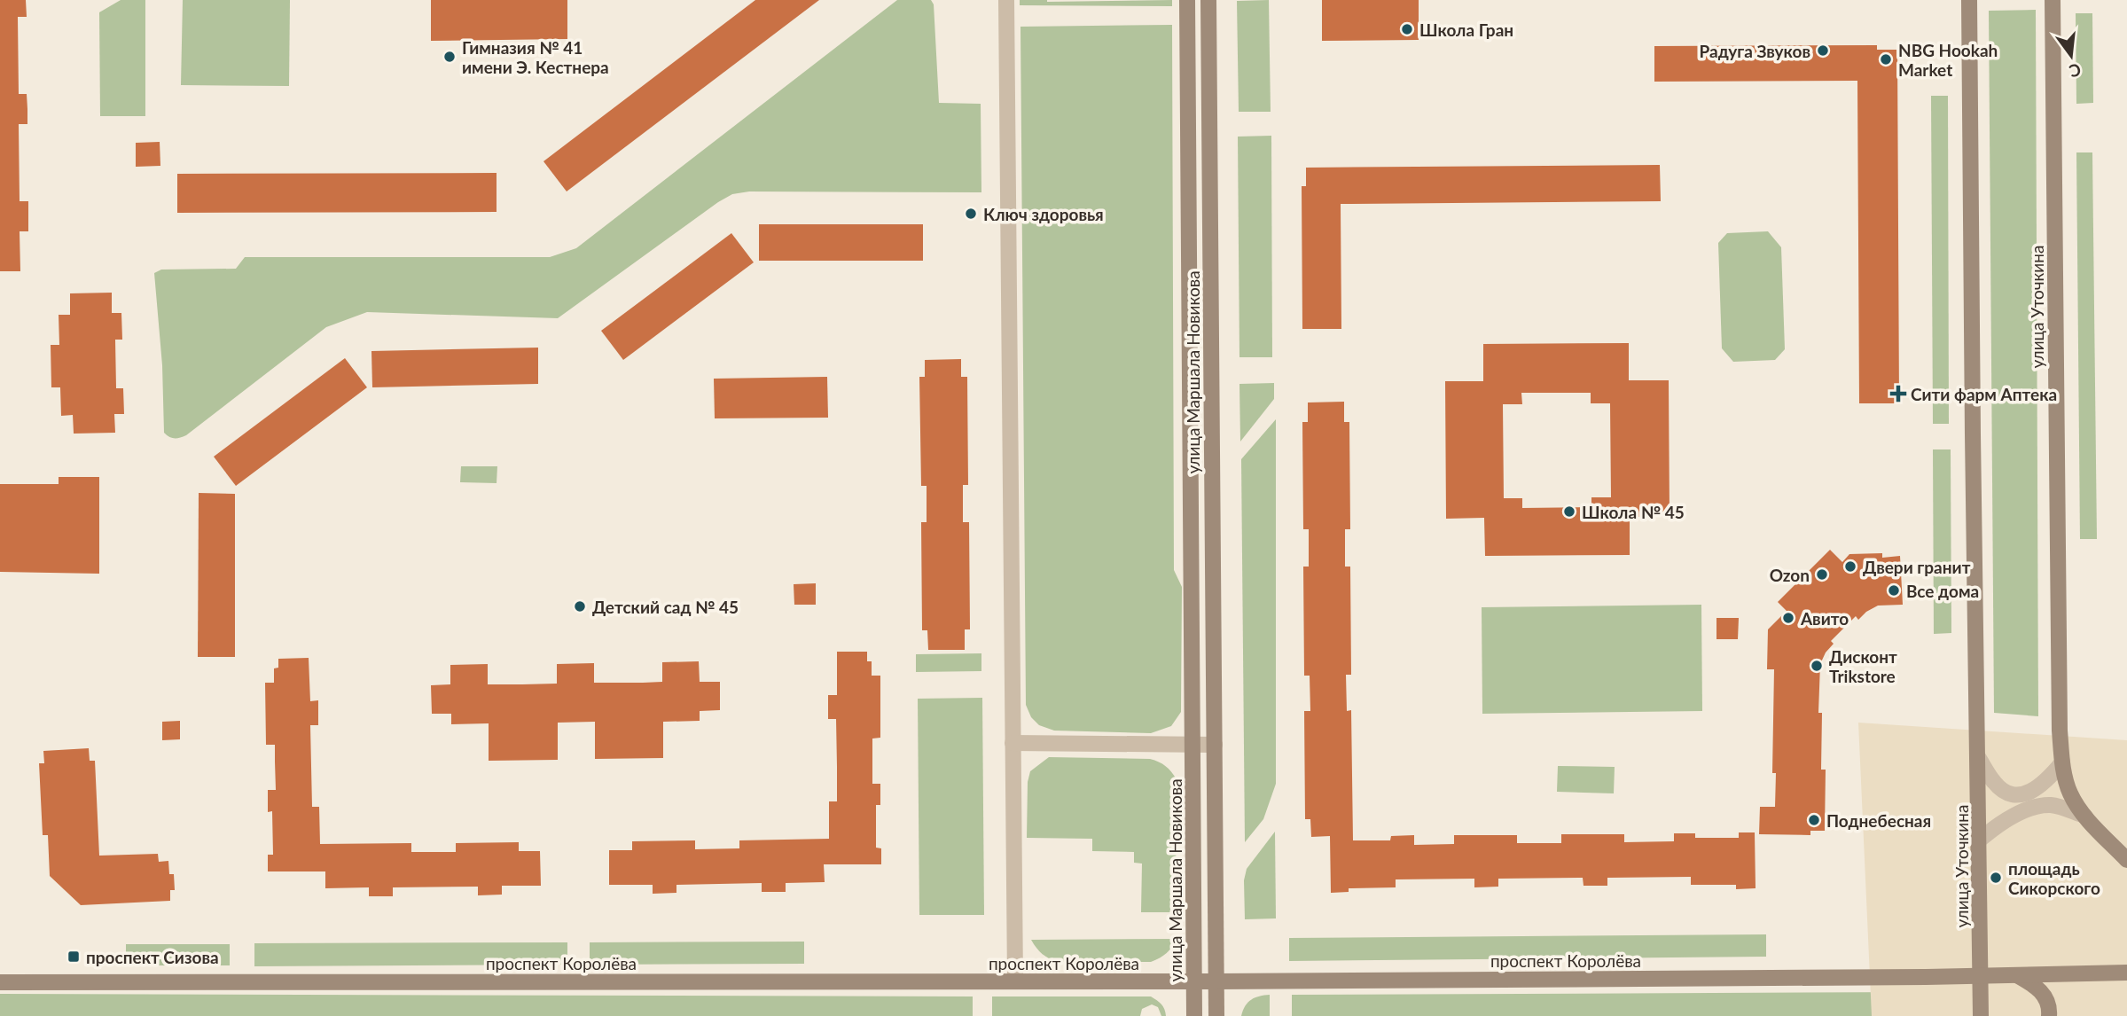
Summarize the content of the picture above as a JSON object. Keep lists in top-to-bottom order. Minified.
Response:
{"streets":{"street":["улица Уточкина","улица Маршала Новикова","проспект Королёва"]},"crossings":[["улица Уточкина","проспект Королёва"],["улица Маршала Новикова","проспект Королёва"]],"places":{"other":["Школа Гран","Радуга Звуков","Гимназия № 41 имени Э. Кестнера","NBG Hookah Market","Ключ здоровья","Школа № 45","Двери гранит","Ozon","Все дома","Детский сад № 45","Авито","Дисконт Trikstore","Поднебесная","площадь Сикорского"],"health":["Сити фарм Аптека"],"transit":["проспект Сизова"]},"north":"bottom"}
